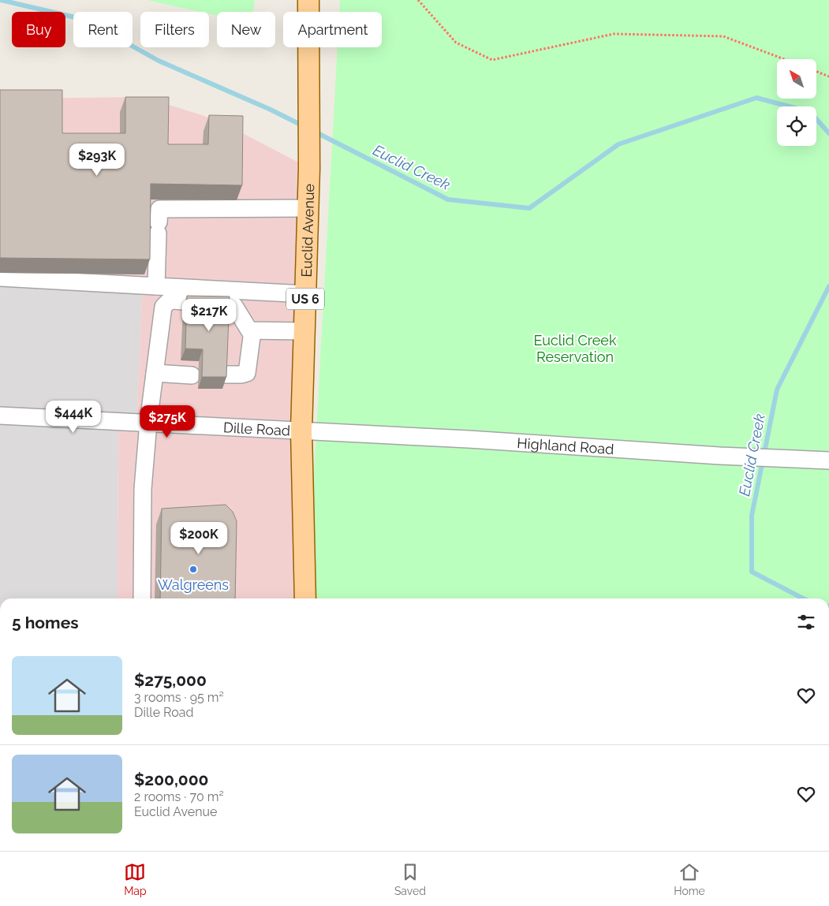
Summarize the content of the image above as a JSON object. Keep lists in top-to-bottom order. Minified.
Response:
{"streets":{"main road":["Euclid Avenue","US 6"],"street":["Dille Road","Highland Road"]},"crossings":[["Euclid Avenue","Dille Road"],["Euclid Avenue","Highland Road"],["Dille Road","Highland Road"]],"water":["Euclid Creek"],"parks":["Euclid Creek Reservation"],"places":["Walgreens"],"north":"top left","page":{"chip":["Buy","Rent","Filters","New","Apartment"],"price":["$293K","$217K","$444K","$275K","$200K"],"heading":"5 homes","list":[{"name":"$275,000","note":"3 rooms · 95 m² · Dille Road"},{"name":"$200,000","note":"2 rooms · 70 m² · Euclid Avenue"}],"tabs":["Map","Saved","Home"]}}
